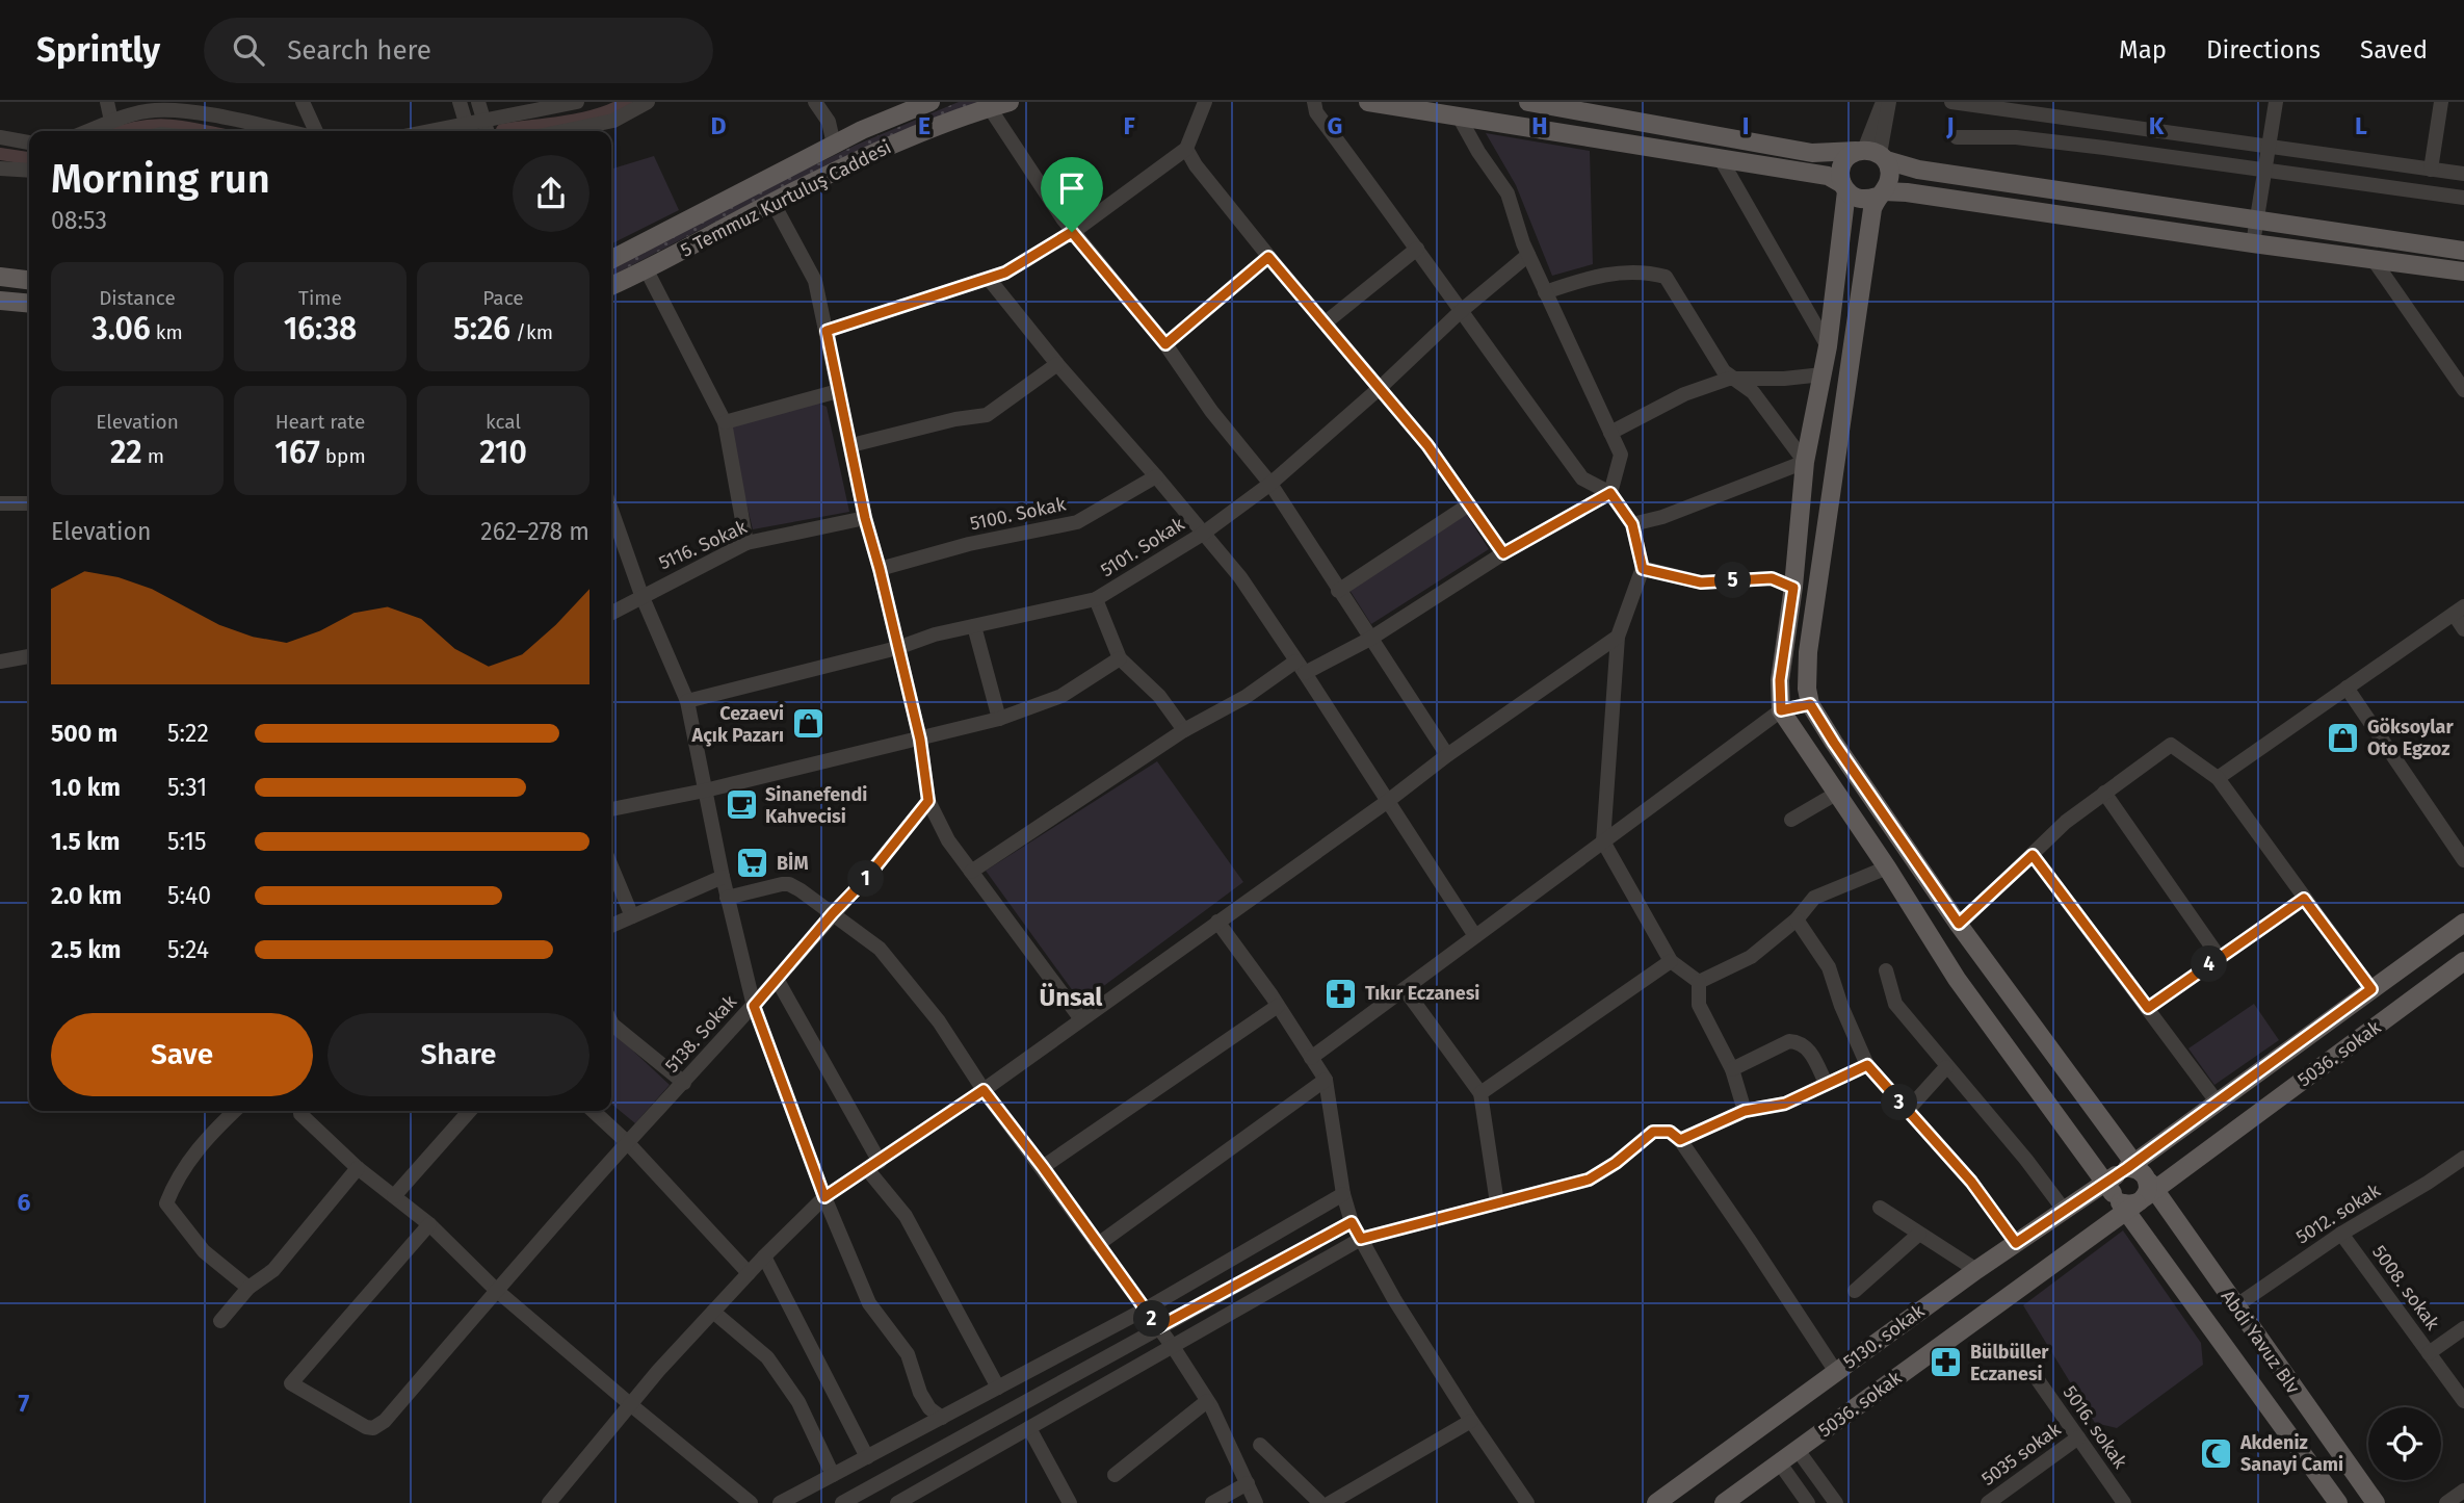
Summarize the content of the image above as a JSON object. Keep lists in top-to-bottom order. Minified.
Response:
{"streets":{"main road":["5 Temmuz Kurtuluş Caddesi","5036. sokak","5130. sokak","Abdi Yavuz Blv"],"street":["5100. Sokak","5116. Sokak","5101. Sokak","5138. Sokak","5012. sokak","5008. sokak","5016. sokak","5035 sokak"]},"crossings":[["5036. sokak","5130. sokak"],["5036. sokak","Abdi Yavuz Blv"],["5012. sokak","5008. sokak"],["5012. sokak","Abdi Yavuz Blv"],["5130. sokak","Abdi Yavuz Blv"],["5016. sokak","5035 sokak"]],"districts":["Ünsal"],"places":{"shop":["Cezaevi Açık Pazarı","Göksoylar Oto Egzoz"],"cafe":["Sinanefendi Kahvecisi"],"supermarket":["BİM"],"pharmacy":["Tıkır Eczanesi","Bülbüller Eczanesi"],"mosque":["Akdeniz Sanayi Cami"]},"page":{"header":"Sprintly","search":"Search here","nav":["Map","Directions","Saved"],"heading":["Morning run","08:53"],"stats":[["Distance","3.06 km"],["Time","16:38"],["Pace","5:26 /km"],["Elevation","22 m"],["Heart rate","167 bpm"],["kcal","210"]],"chart":["Elevation","262–278 m"],"pins":["5","1","4","3","2"],"list":[{"name":"500 m","note":"5:22"},{"name":"1.0 km","note":"5:31"},{"name":"1.5 km","note":"5:15"},{"name":"2.0 km","note":"5:40"},{"name":"2.5 km","note":"5:24"}],"buttons":["Save","Share"]},"grid":{"columns":["D","E","F","G","H","I","J","K","L"],"rows":["6","7"]}}
